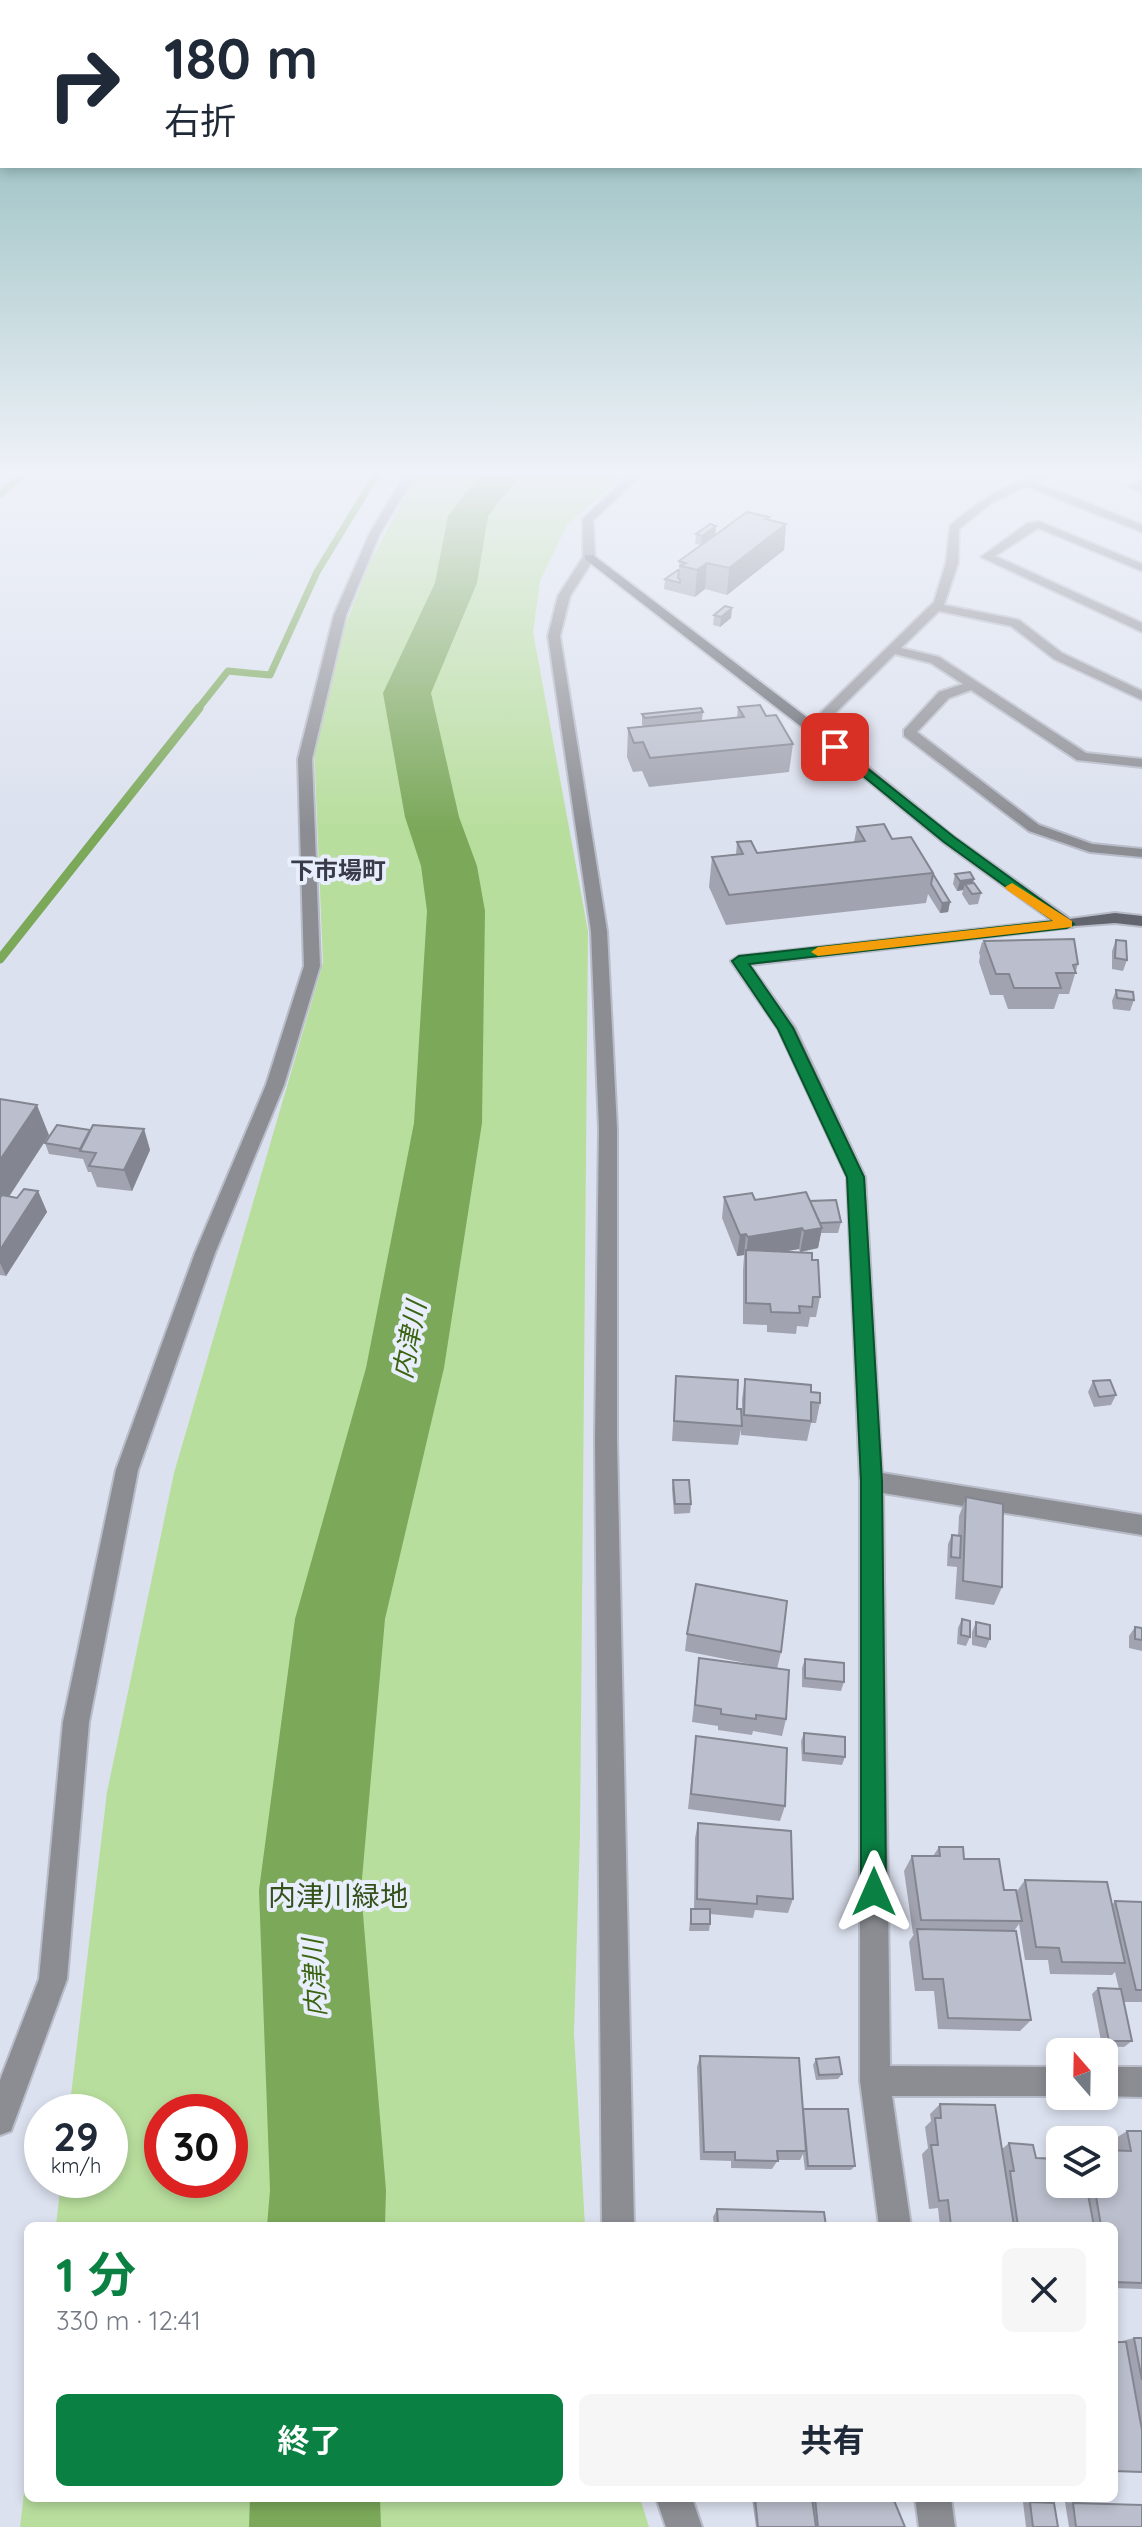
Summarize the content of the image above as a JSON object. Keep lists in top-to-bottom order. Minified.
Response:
{"districts":["下市場町"],"water":["内津川"],"parks":["内津川緑地"],"north":"top","page":{"turn":["180 m","右折"],"speed":"29 km/h","limit":"30","heading":["1 分","330 m · 12:41"],"buttons":["終了","共有"]}}
